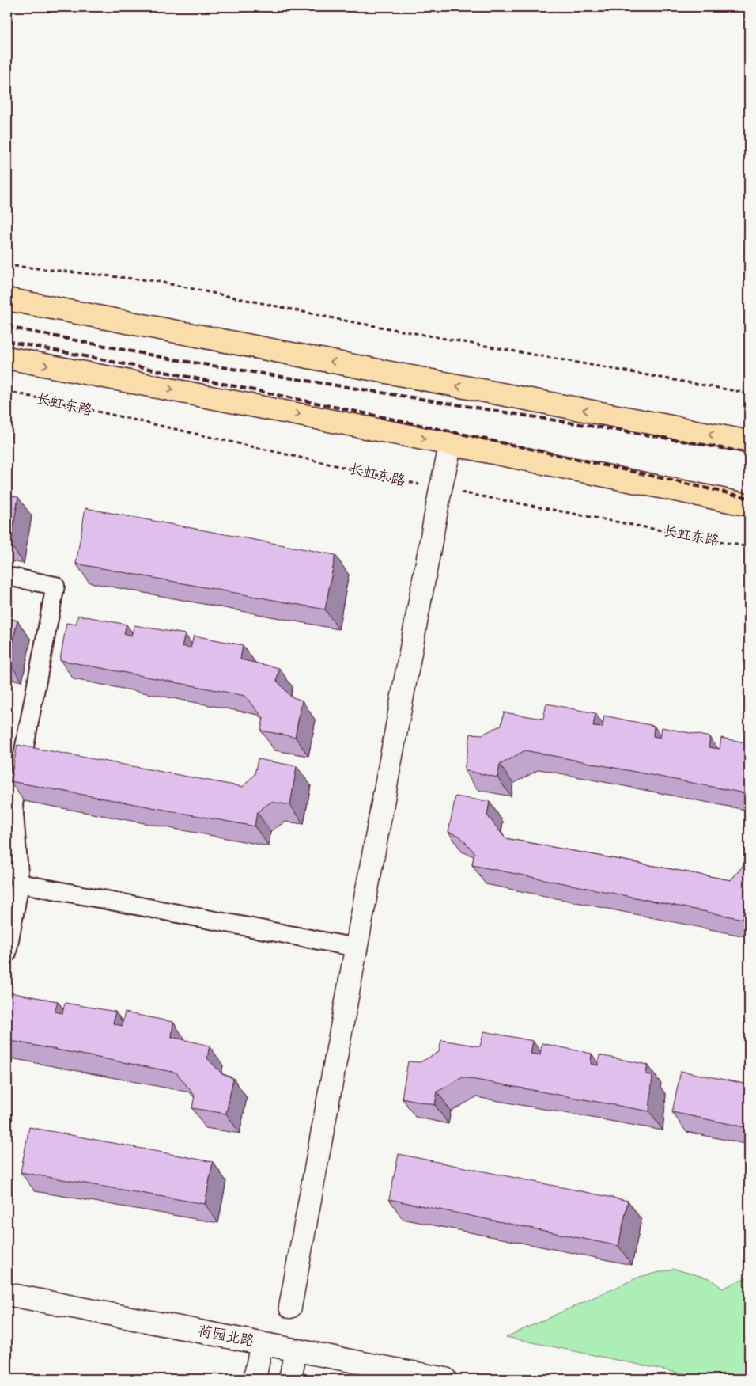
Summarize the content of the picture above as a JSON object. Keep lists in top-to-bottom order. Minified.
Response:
{"streets":{"street":["荷园北路"],"path":["长虹东路"]}}
